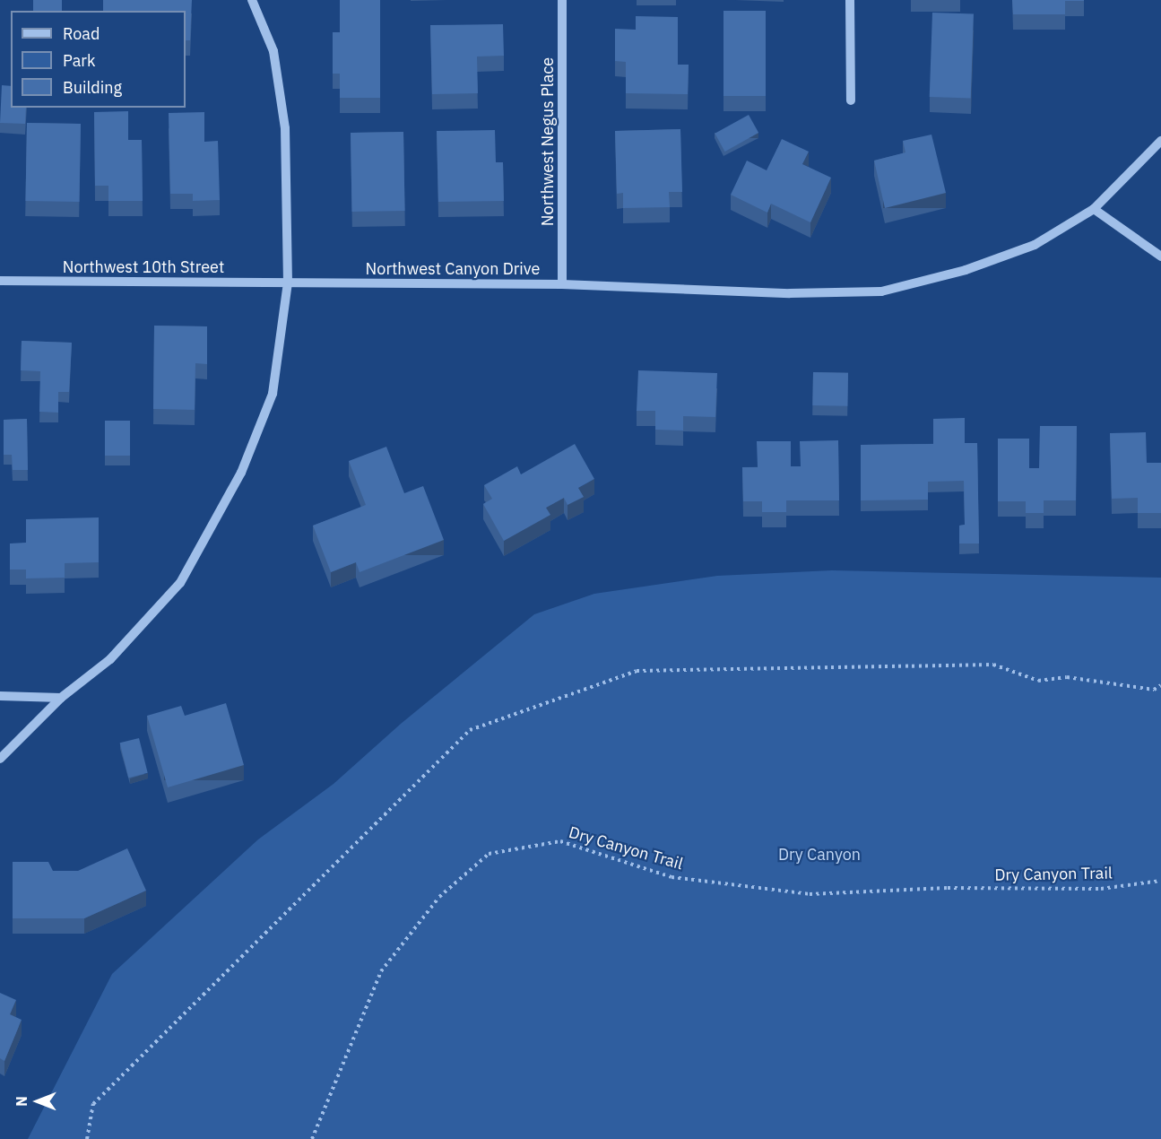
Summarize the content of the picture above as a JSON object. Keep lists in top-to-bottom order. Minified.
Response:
{"streets":{"street":["Northwest Negus Place","Northwest 10th Street","Northwest Canyon Drive"],"path":["Dry Canyon Trail"]},"crossings":[["Northwest Negus Place","Northwest Canyon Drive"],["Northwest 10th Street","Northwest Canyon Drive"]],"parks":["Dry Canyon"],"legend":["Road","Park","Building"],"north":"left"}
